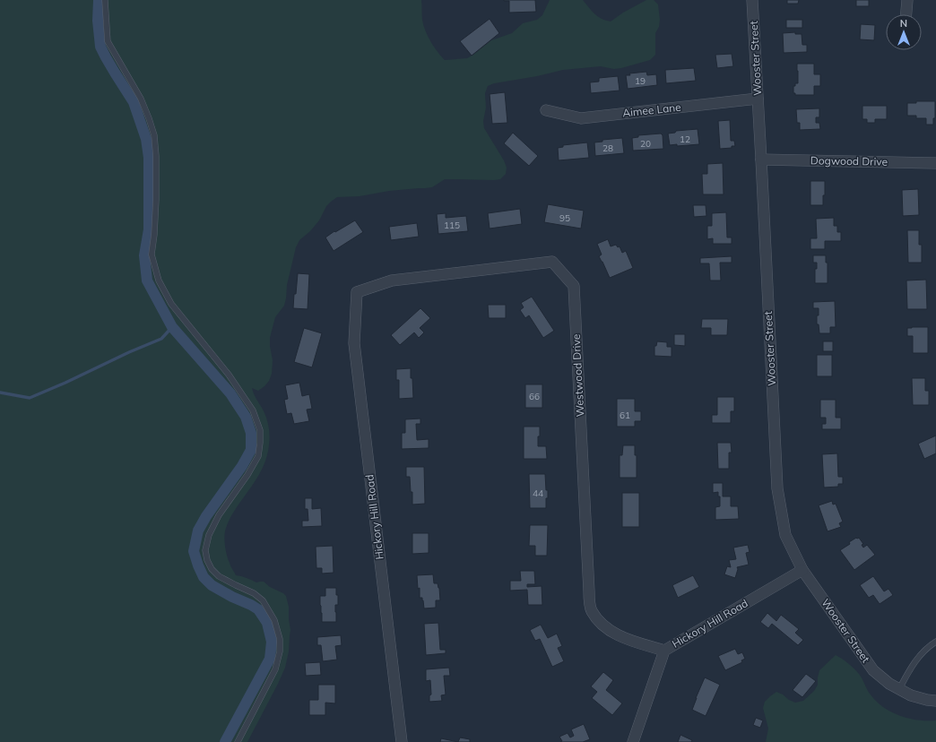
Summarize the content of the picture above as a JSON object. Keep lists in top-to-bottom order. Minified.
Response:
{"streets":{"street":["Wooster Street","Aimee Lane","Dogwood Drive","Westwood Drive","Hickory Hill Road"]},"crossings":[["Wooster Street","Aimee Lane"],["Wooster Street","Dogwood Drive"],["Wooster Street","Hickory Hill Road"],["Westwood Drive","Hickory Hill Road"]],"house_numbers":["19","12","20","28","95","115","66","61","44"],"north":"top"}
